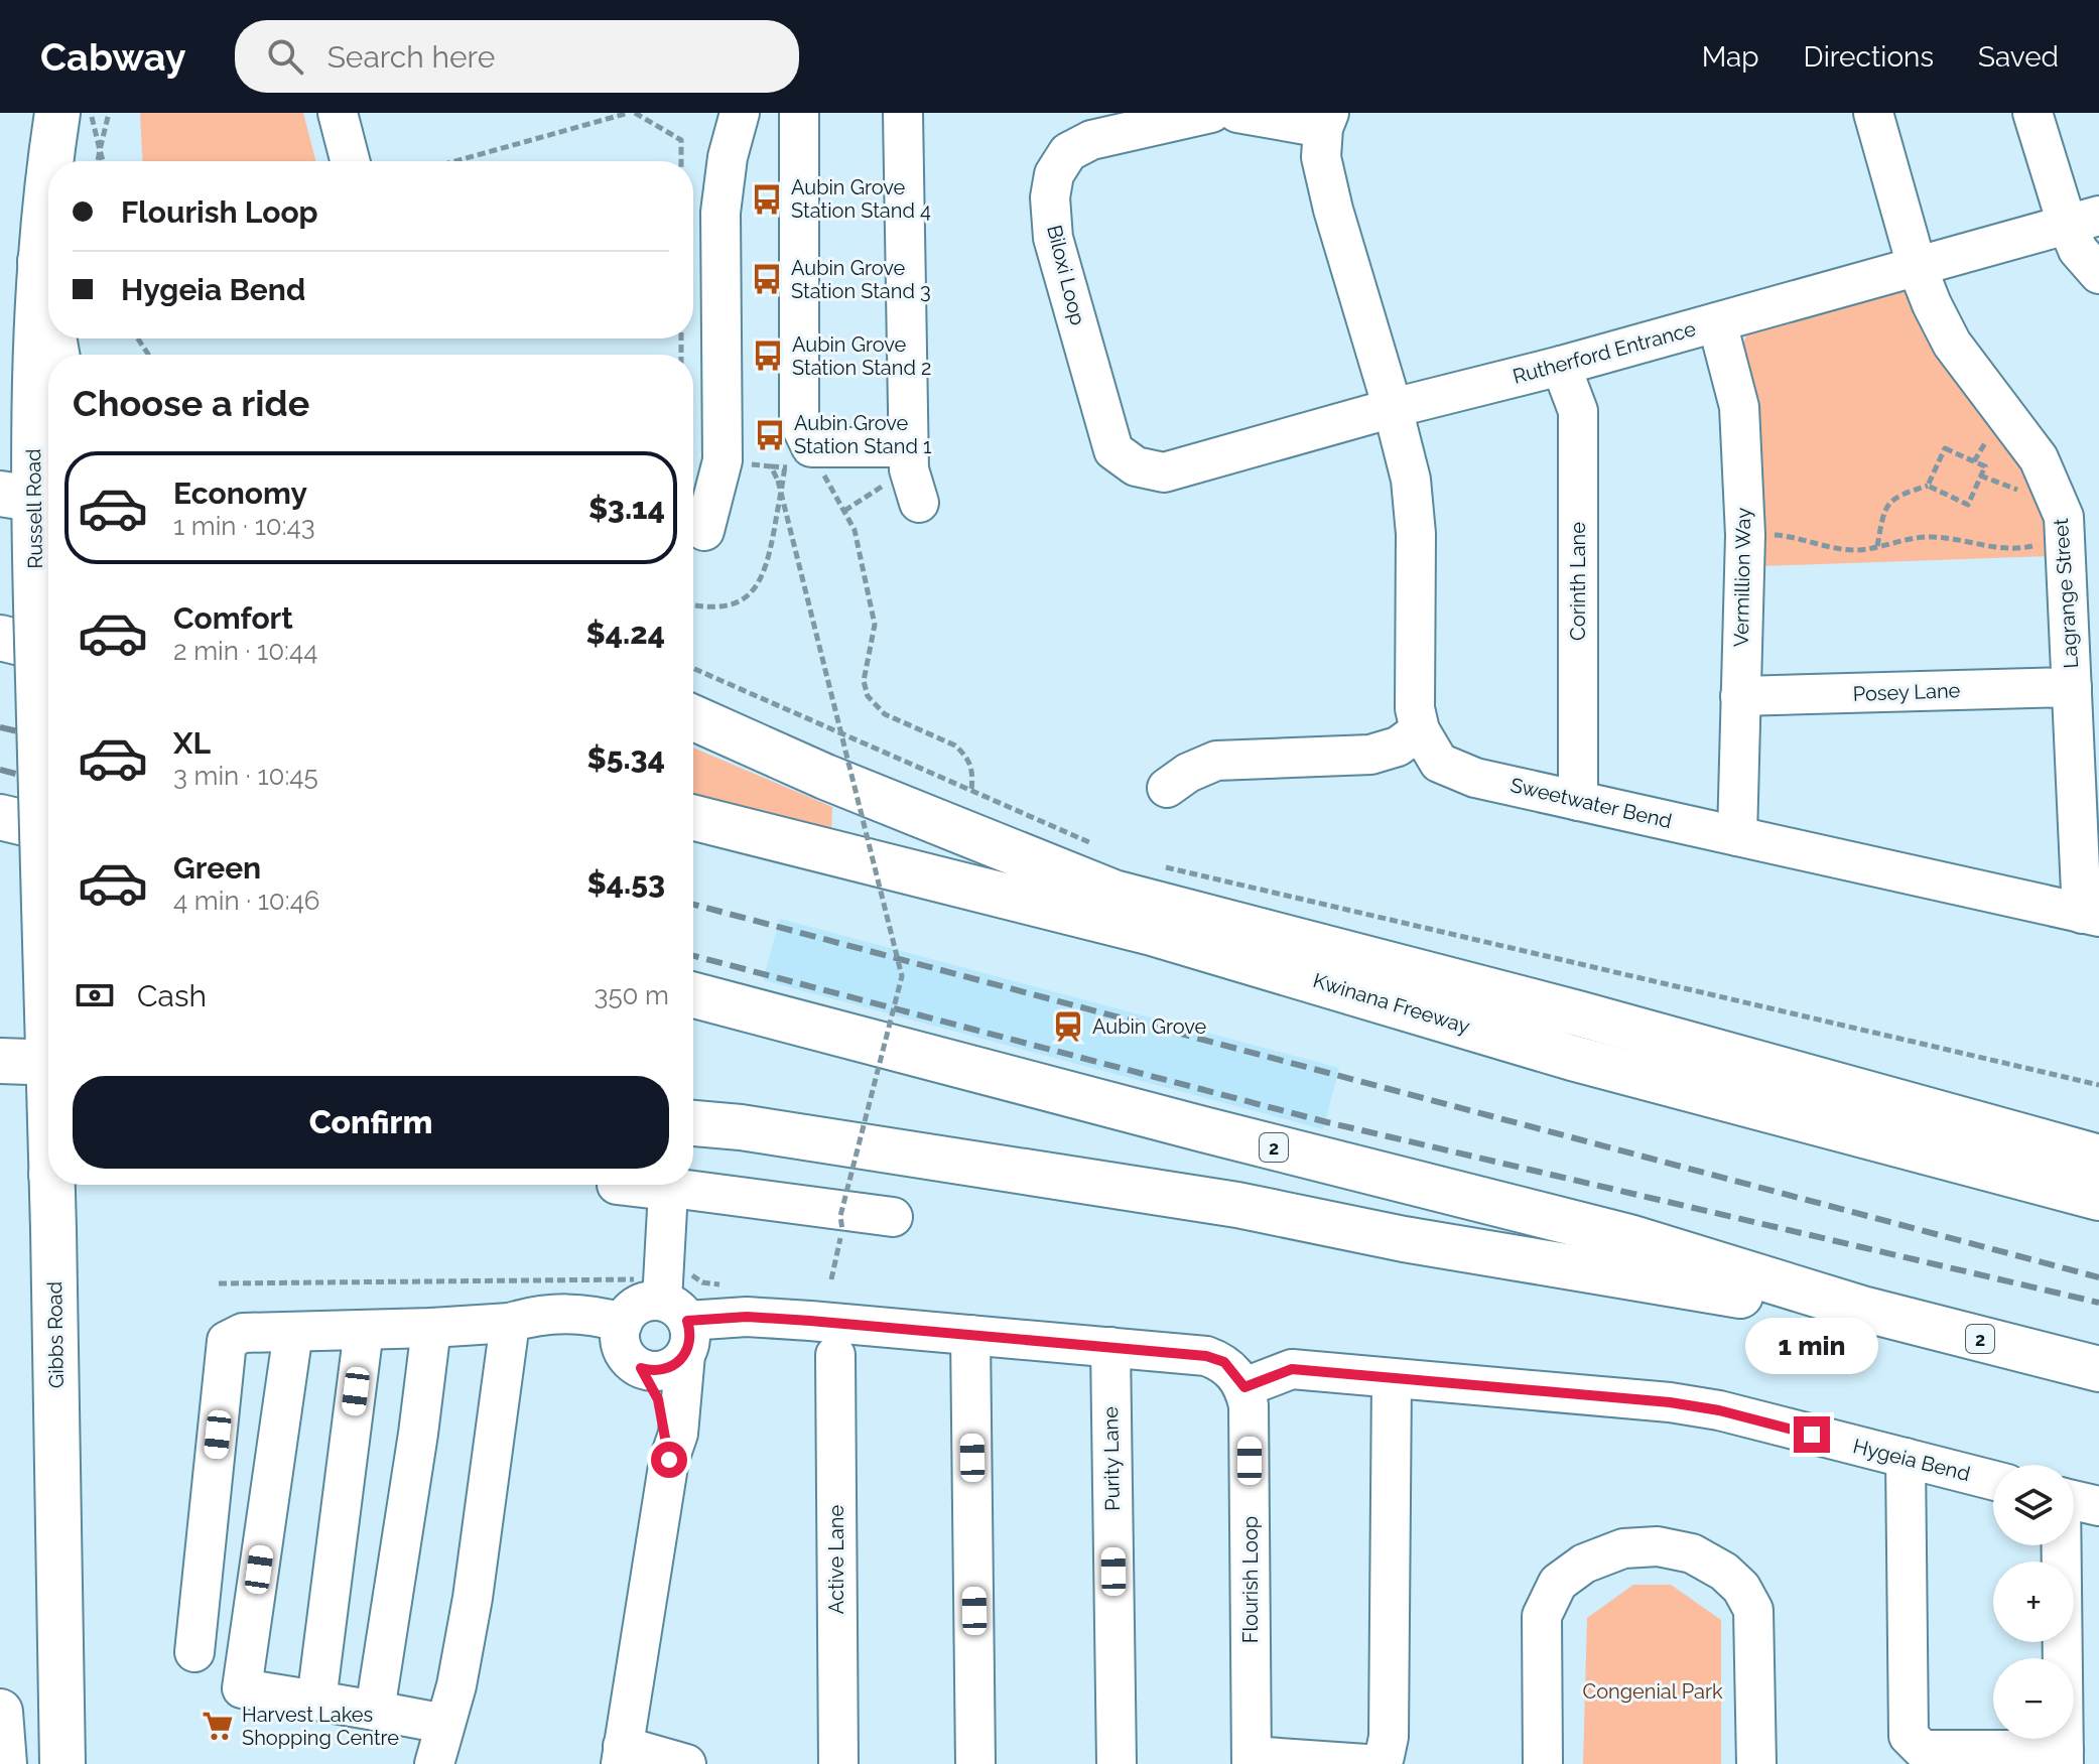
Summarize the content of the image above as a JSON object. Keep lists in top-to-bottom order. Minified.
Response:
{"streets":{"main road":["Russell Road","Kwinana Freeway","2","Gibbs Road"],"street":["Biloxi Loop","Rutherford Entrance","Vermillion Way","Corinth Lane","Lagrange Street","Posey Lane","Sweetwater Bend","Purity Lane","Hygeia Bend","Active Lane","Flourish Loop"]},"crossings":[["Biloxi Loop","Rutherford Entrance"],["Rutherford Entrance","Vermillion Way"],["Rutherford Entrance","Corinth Lane"],["Rutherford Entrance","Lagrange Street"],["Rutherford Entrance","Sweetwater Bend"],["Russell Road","Gibbs Road"],["Vermillion Way","Posey Lane"],["Vermillion Way","Sweetwater Bend"],["Corinth Lane","Sweetwater Bend"],["Lagrange Street","Posey Lane"],["Lagrange Street","Sweetwater Bend"],["Hygeia Bend","Flourish Loop"]],"parks":["Congenial Park"],"places":{"bus stop":["Aubin Grove Station Stand 4","Aubin Grove Station Stand 3","Aubin Grove Station Stand 2","Aubin Grove Station Stand 1"],"station":["Aubin Grove"],"supermarket":["Harvest Lakes Shopping Centre"]},"page":{"header":"Cabway","search":"Search here","nav":["Map","Directions","Saved"],"banner":["Flourish Loop","Hygeia Bend"],"heading":"Choose a ride","list":[{"name":"Economy","note":"1 min · 10:43","value":"$3.14"},{"name":"Comfort","note":"2 min · 10:44","value":"$4.24"},{"name":"XL","note":"3 min · 10:45","value":"$5.34"},{"name":"Green","note":"4 min · 10:46","value":"$4.53"}],"pay":["Cash","350 m"],"buttons":"Confirm","bubble":"1 min","map_buttons":["+","−"]}}
